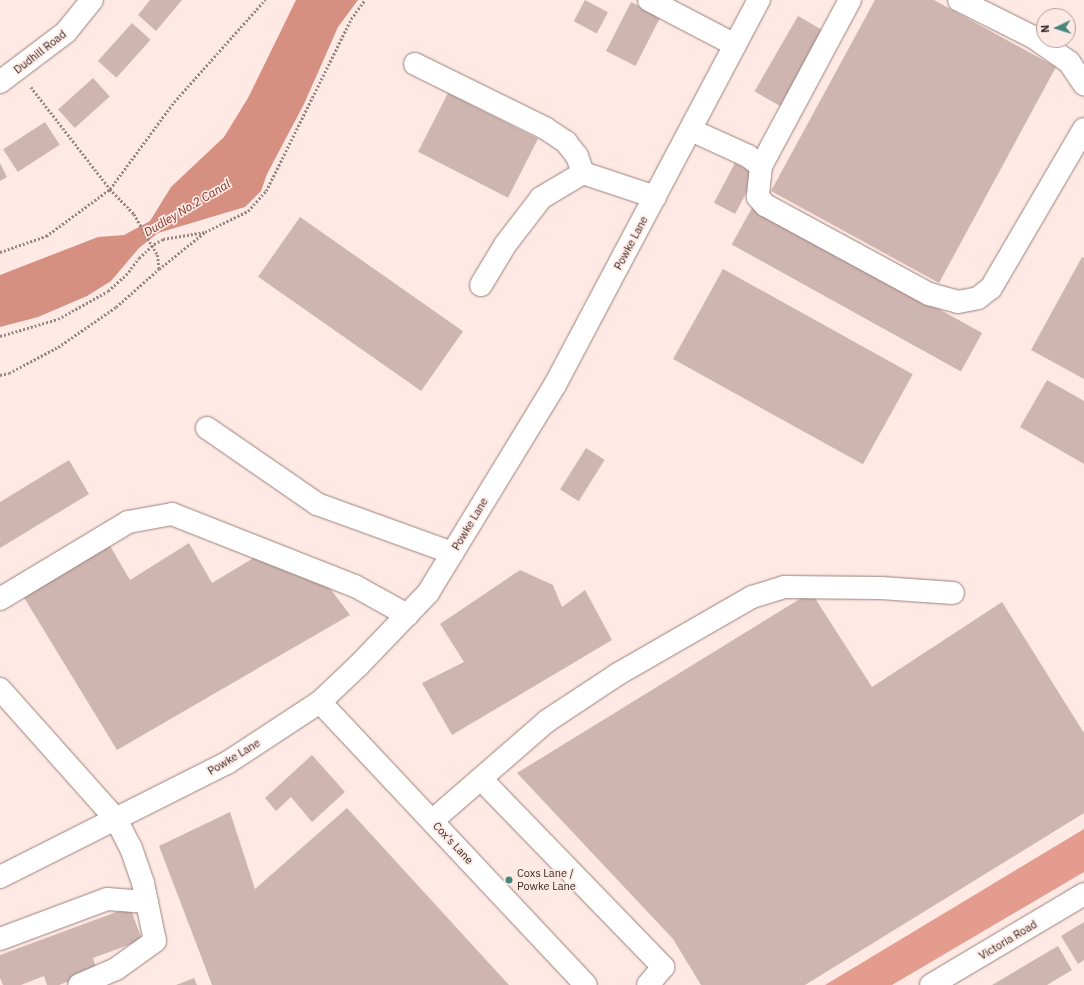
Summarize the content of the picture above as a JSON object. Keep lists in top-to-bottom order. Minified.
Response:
{"streets":{"street":["Dudhill Road","Powke Lane","Cox's Lane","Victoria Road"]},"crossings":[["Powke Lane","Cox's Lane"]],"water":["Dudley No.2 Canal"],"places":["Coxs Lane / Powke Lane"],"north":"left"}
